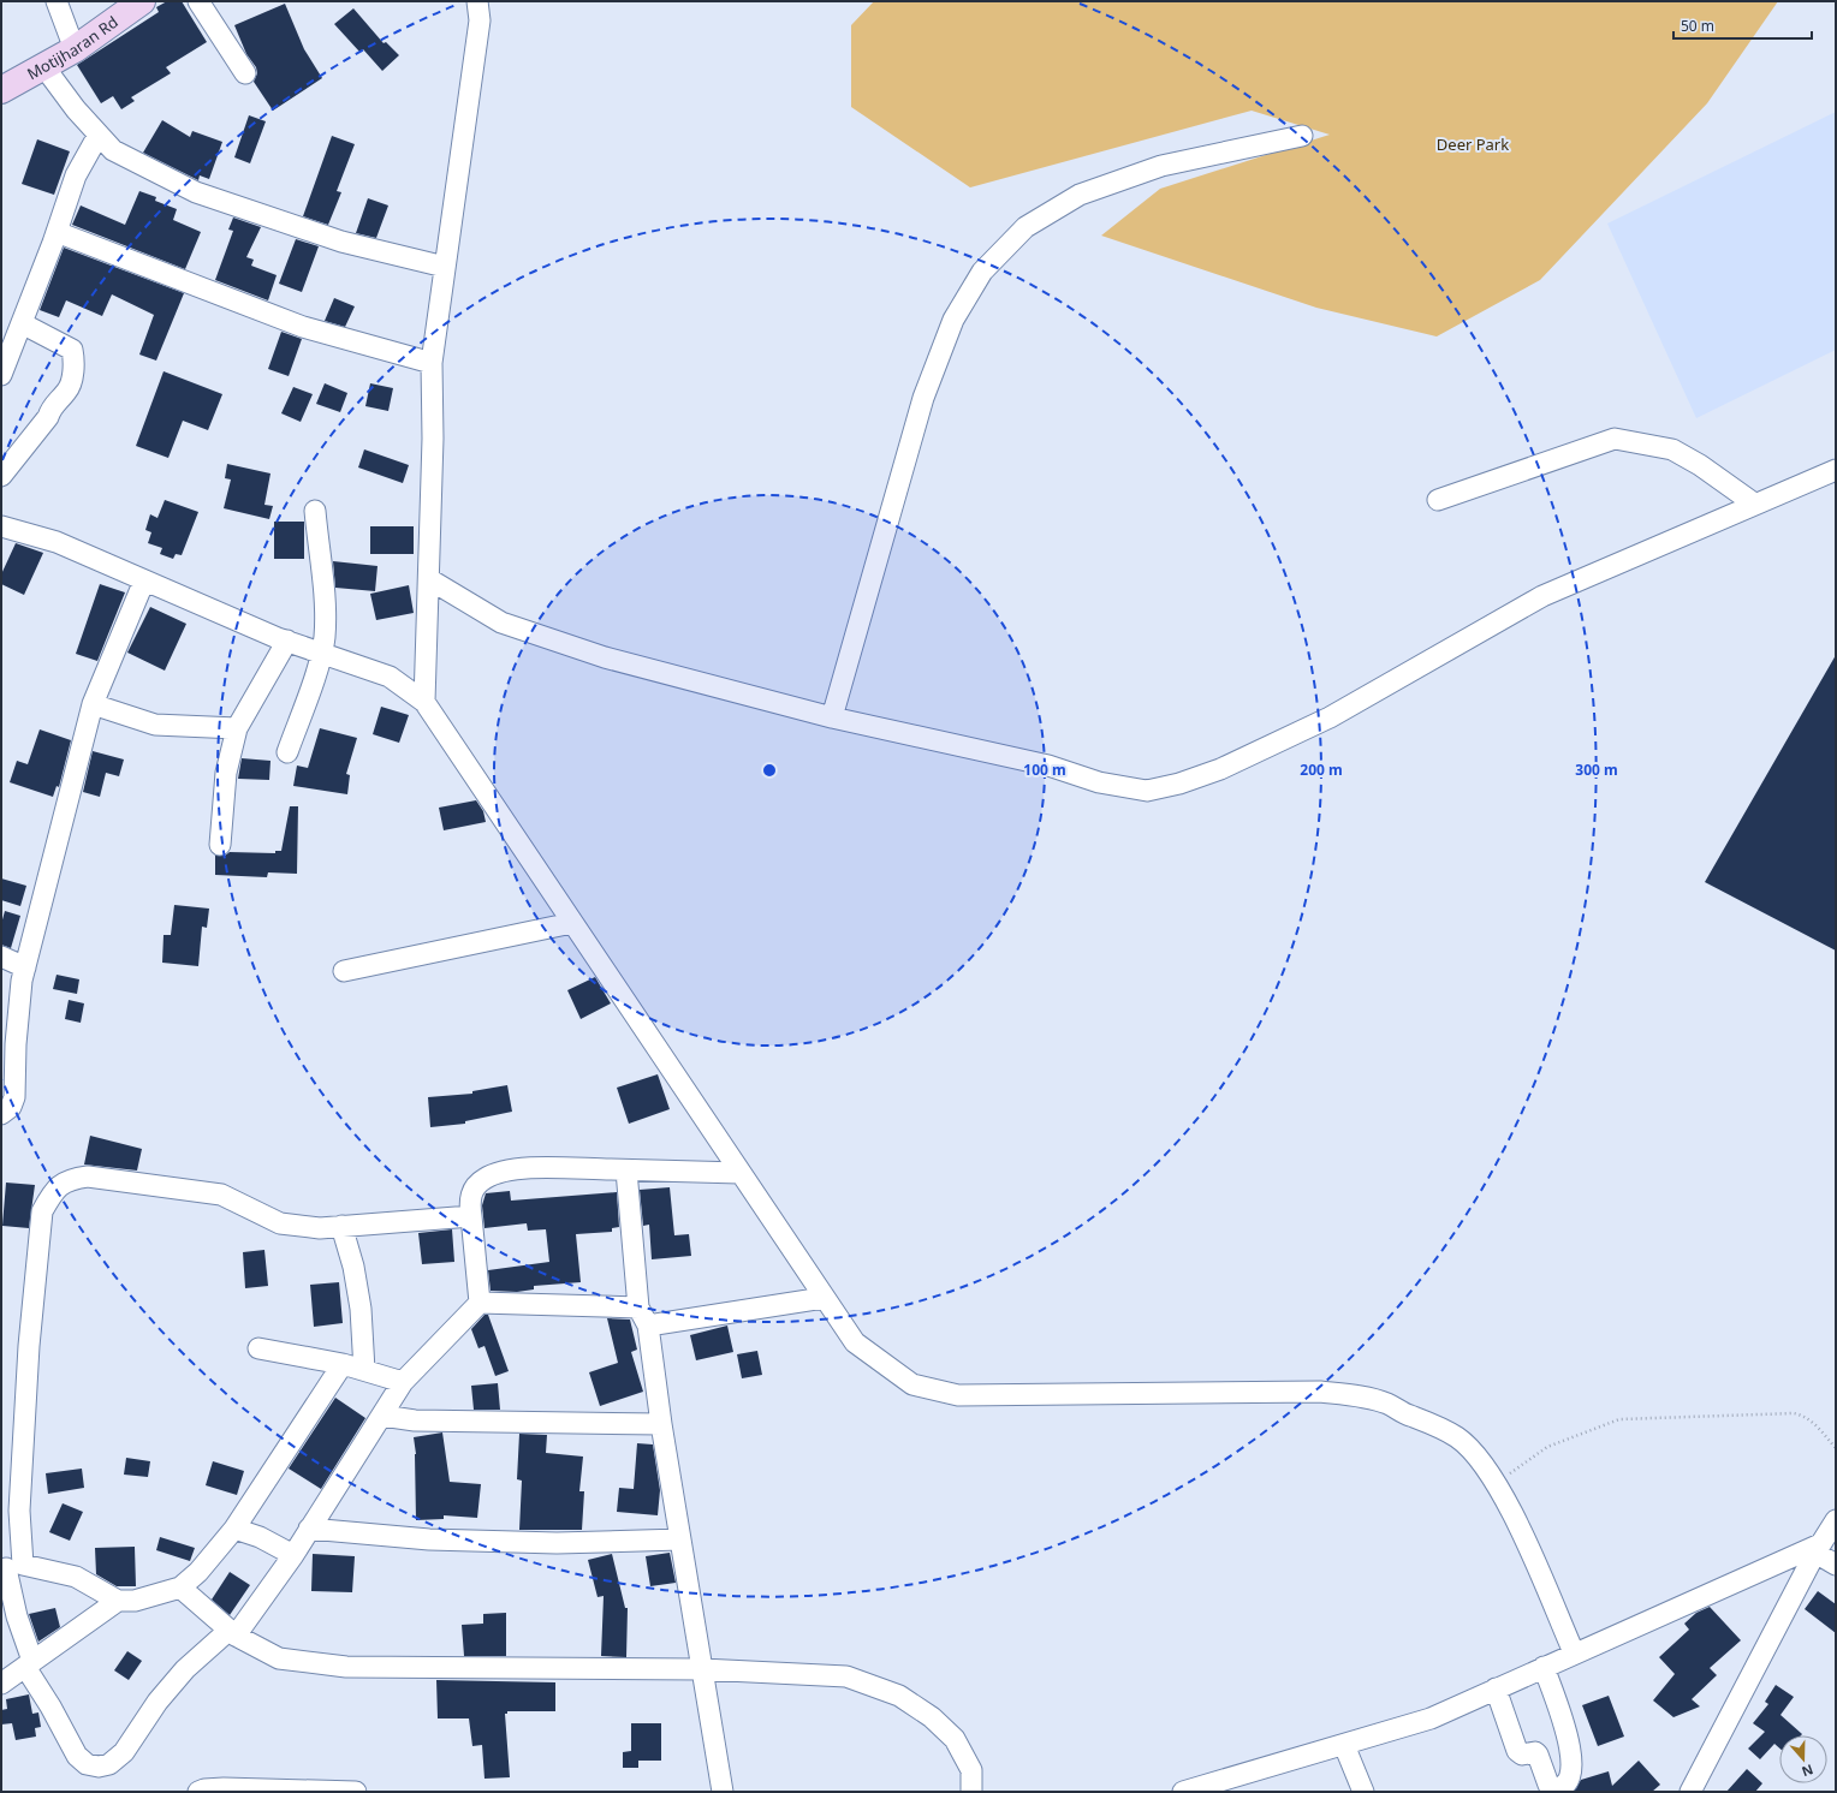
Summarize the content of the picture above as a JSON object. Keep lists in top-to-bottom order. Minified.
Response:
{"streets":{"main road":["Motijharan Rd"]},"parks":["Deer Park"],"scale_bar":"50 m","north":"bottom","rings":["100 m","200 m","300 m"]}
